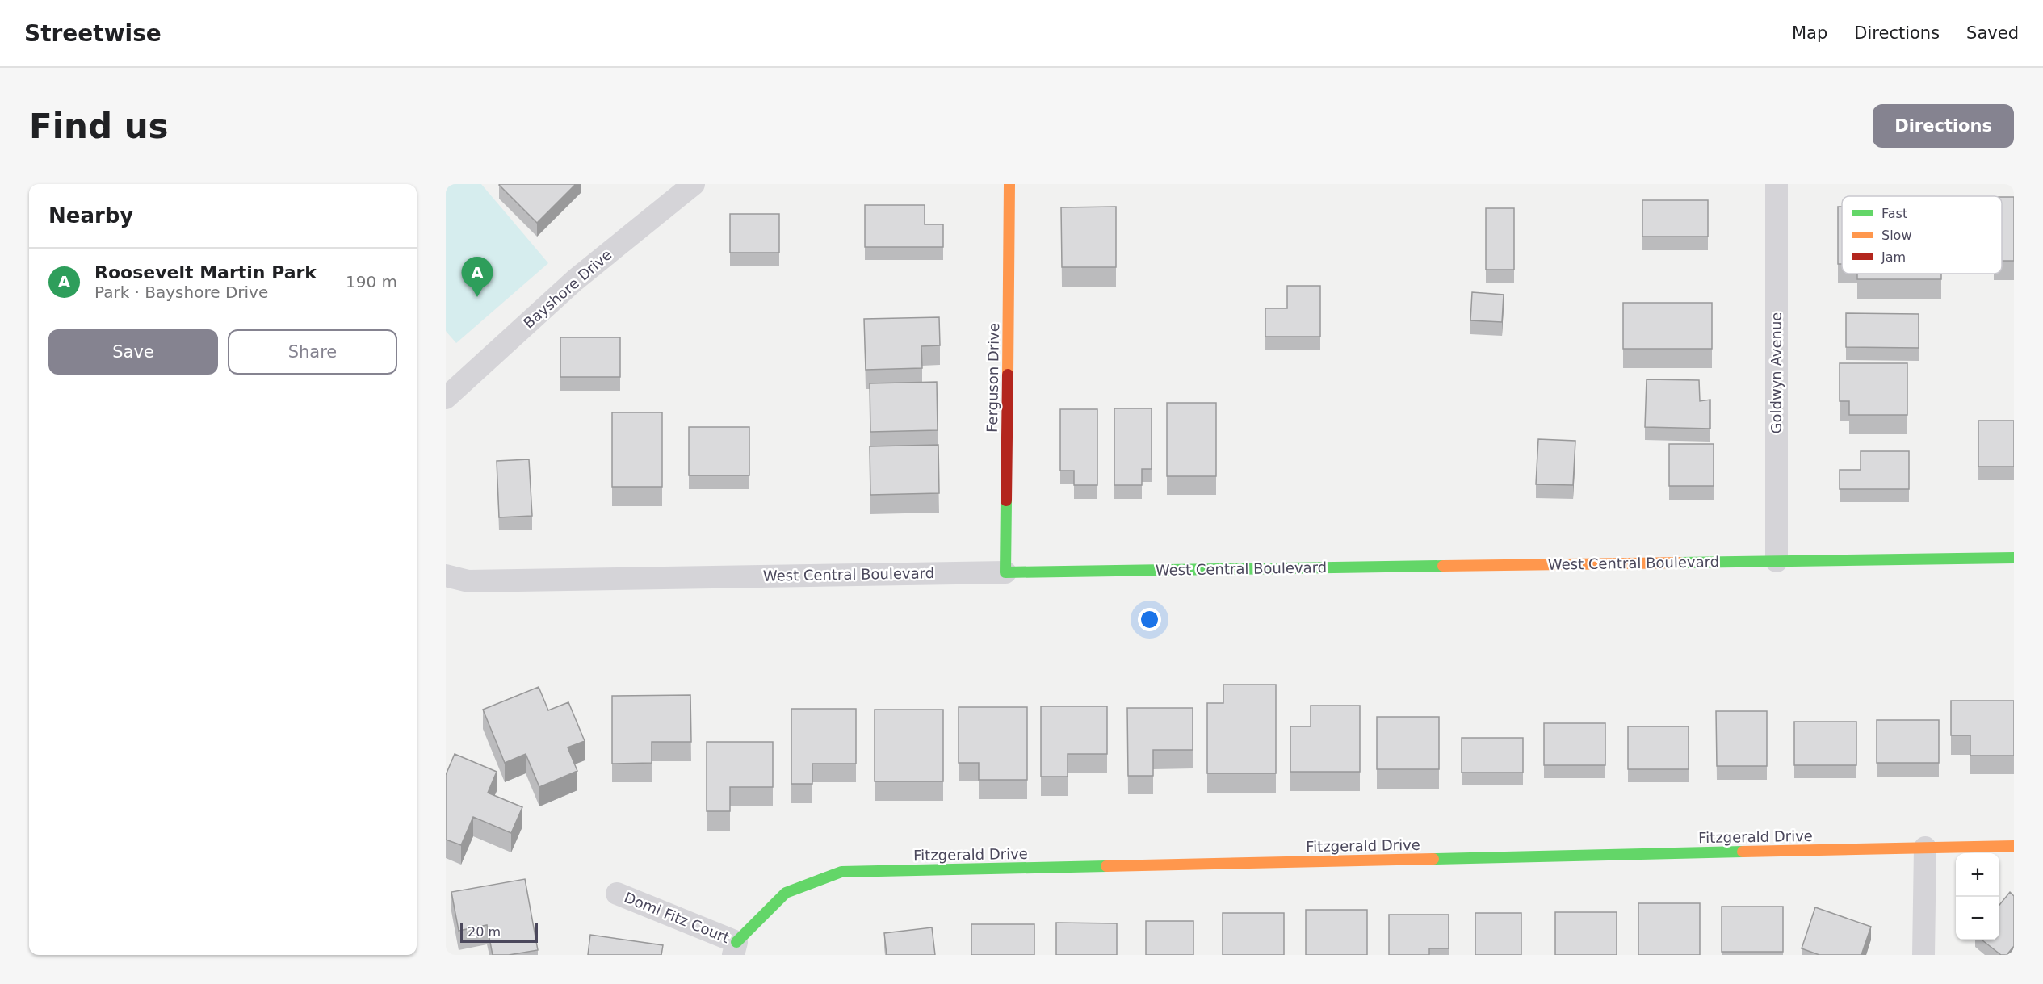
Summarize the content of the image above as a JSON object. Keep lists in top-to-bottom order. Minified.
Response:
{"streets":{"street":["Bayshore Drive","Goldwyn Avenue","Ferguson Drive","West Central Boulevard","Fitzgerald Drive","Domi Fitz Court"]},"crossings":[["Goldwyn Avenue","West Central Boulevard"],["Ferguson Drive","West Central Boulevard"],["Fitzgerald Drive","Domi Fitz Court"]],"legend":["Fast","Slow","Jam"],"scale_bar":"20 m","page":{"header":"Streetwise","nav":["Map","Directions","Saved"],"buttons":["Directions",["Save","Share"]],"title":"Find us","heading":"Nearby","list":[{"mark":"A","name":"Roosevelt Martin Park","note":"Park · Bayshore Drive","value":"190 m"}],"pins":"A","map_buttons":["+","−"],"scale":"20 m"}}
